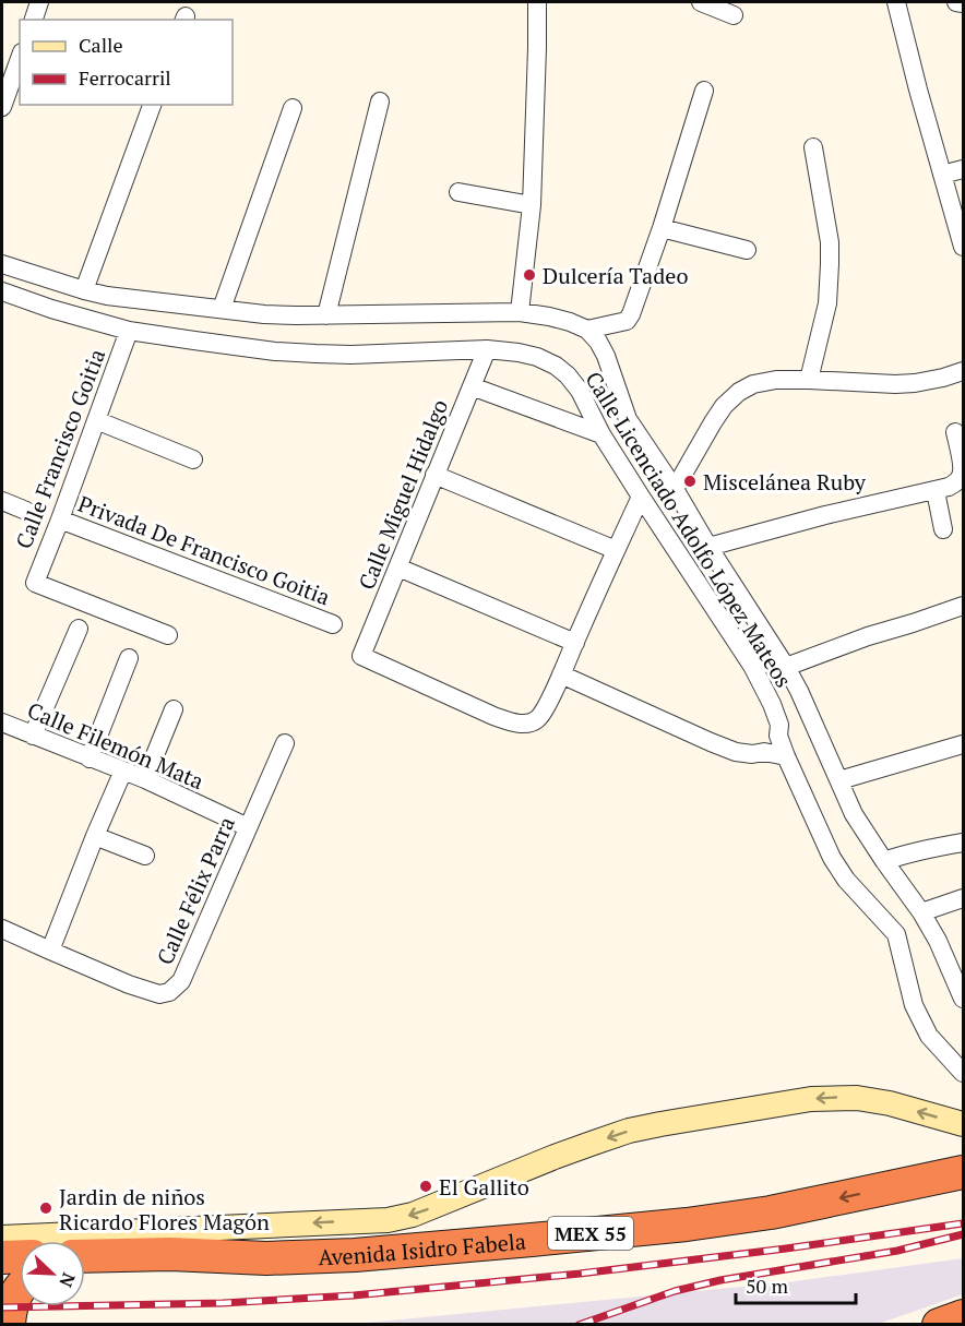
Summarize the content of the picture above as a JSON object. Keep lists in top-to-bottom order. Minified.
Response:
{"streets":{"highway":["MEX 55","Avenida Isidro Fabela"],"street":["Calle Francisco Goitia","Calle Miguel Hidalgo","Calle Licenciado Adolfo López Mateos","Privada De Francisco Goitia","Calle Filemón Mata","Calle Félix Parra"]},"crossings":[["Calle Francisco Goitia","Calle Licenciado Adolfo López Mateos"],["Calle Francisco Goitia","Privada De Francisco Goitia"],["Calle Miguel Hidalgo","Calle Licenciado Adolfo López Mateos"],["Calle Filemón Mata","Calle Félix Parra"]],"one_way":["Avenida Isidro Fabela"],"places":["Dulcería Tadeo","Miscelánea Ruby","El Gallito","Jardin de niños Ricardo Flores Magón"],"legend":["Calle","Ferrocarril"],"scale_bar":"50 m","north":"bottom right"}
